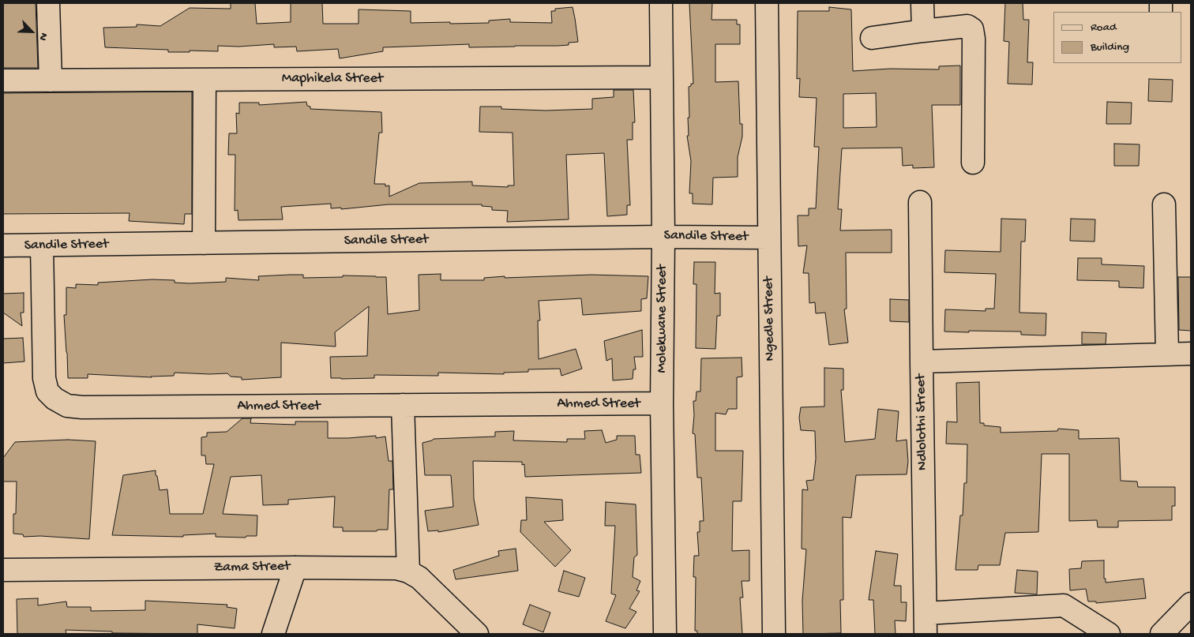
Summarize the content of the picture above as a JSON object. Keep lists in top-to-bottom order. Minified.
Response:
{"streets":{"street":["Maphikela Street","Sandile Street","Molekwane Street","Ngedle Street","Ahmed Street","Ndlolothi Street","Zama Street"]},"crossings":[["Maphikela Street","Molekwane Street"],["Sandile Street","Molekwane Street"],["Sandile Street","Ngedle Street"],["Sandile Street","Ahmed Street"],["Molekwane Street","Ahmed Street"]],"legend":["Road","Building"],"north":"bottom right"}
